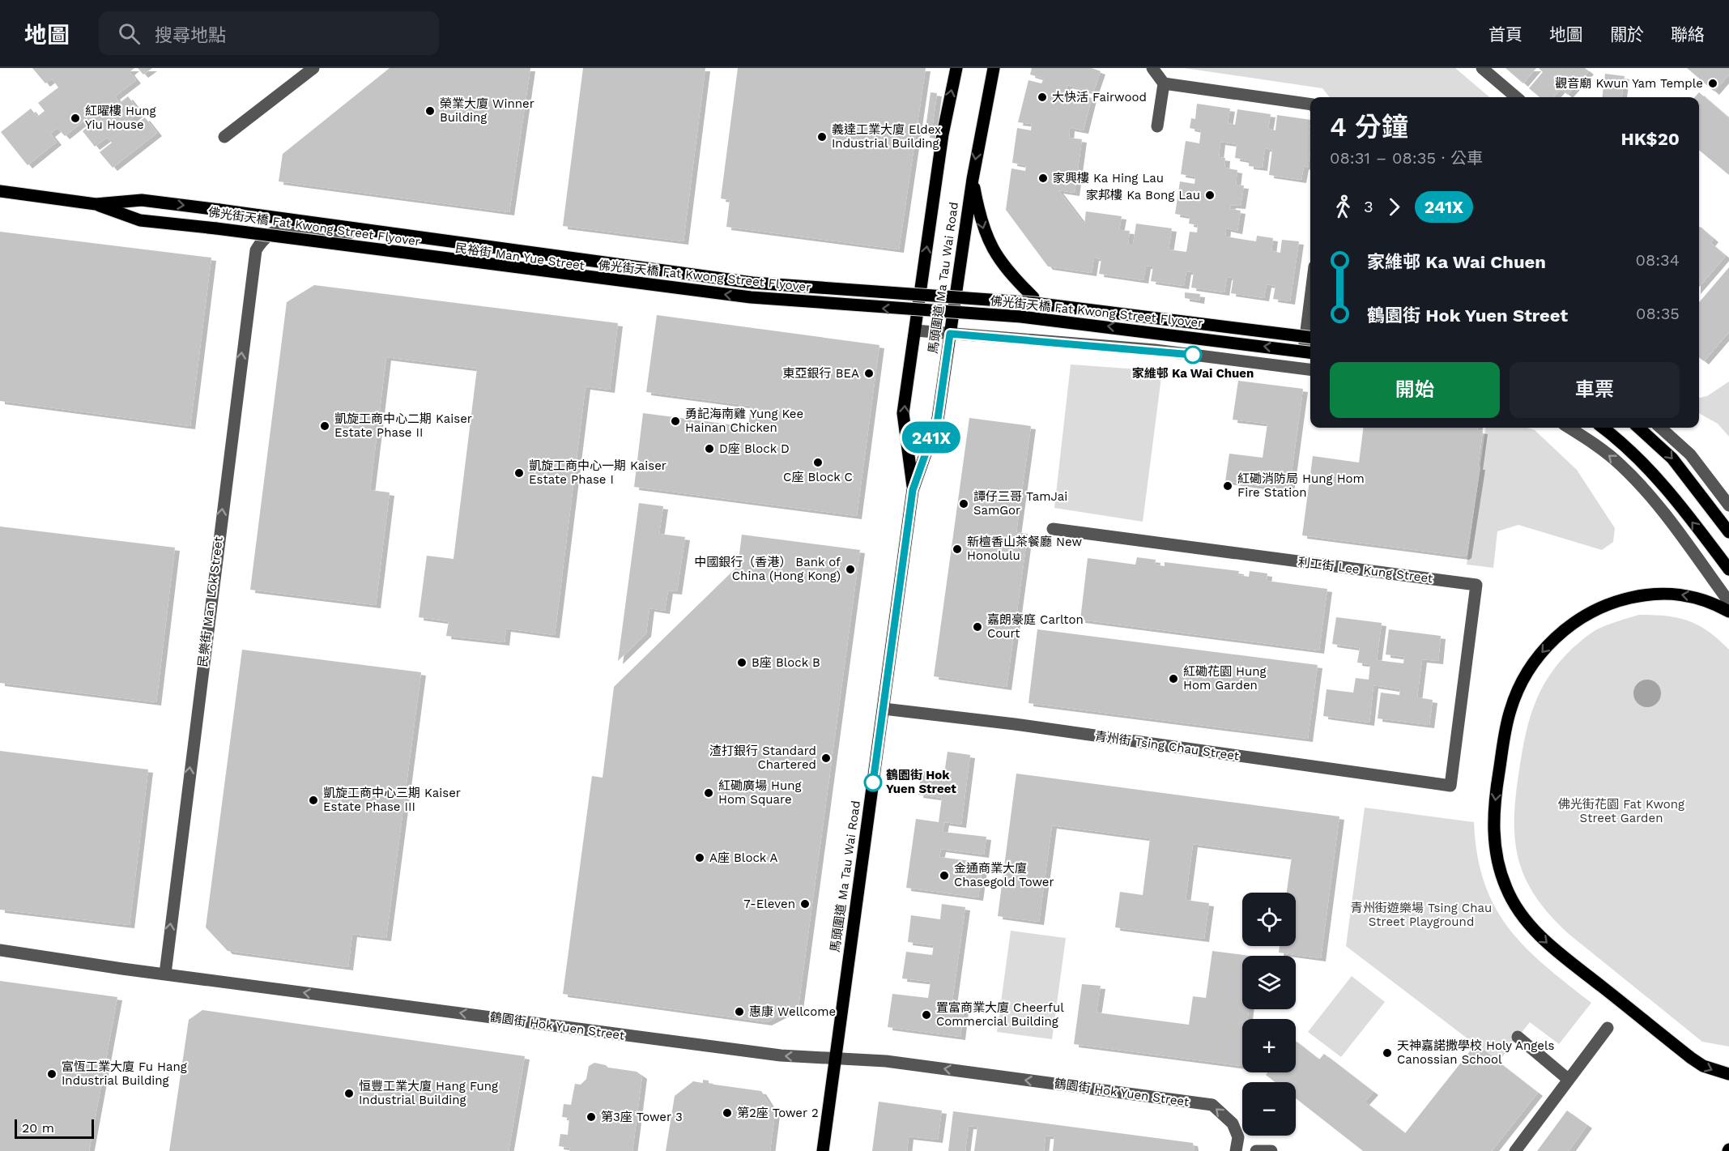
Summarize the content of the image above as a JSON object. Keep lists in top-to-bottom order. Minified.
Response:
{"streets":{"main road":["佛光街天橋 Fat Kwong Street Flyover","馬頭圍道 Ma Tau Wai Road"],"street":["民裕街 Man Yue Street","利工街 Lee Kung Street","民樂街 Man Lok Street","青州街 Tsing Chau Street","鶴園街 Hok Yuen Street"]},"crossings":[["民裕街 Man Yue Street","馬頭圍道 Ma Tau Wai Road"],["民裕街 Man Yue Street","民樂街 Man Lok Street"],["馬頭圍道 Ma Tau Wai Road","青州街 Tsing Chau Street"],["馬頭圍道 Ma Tau Wai Road","鶴園街 Hok Yuen Street"],["利工街 Lee Kung Street","青州街 Tsing Chau Street"],["民樂街 Man Lok Street","鶴園街 Hok Yuen Street"]],"one_way":["民樂街 Man Lok Street","鶴園街 Hok Yuen Street"],"parks":["佛光街花園 Fat Kwong Street Garden","青州街遊樂場 Tsing Chau Street Playground"],"places":["觀音廟 Kwun Yam Temple","大快活 Fairwood","榮業大廈 Winner Building","紅曜樓 Hung Yiu House","義達工業大廈 Eldex Industrial Building","家興樓 Ka Hing Lau","家邦樓 Ka Bong Lau","家維邨 Ka Wai Chuen","東亞銀行 BEA","勇記海南雞 Yung Kee Hainan Chicken","凱旋工商中心二期 Kaiser Estate Phase II","D座 Block D","C座 Block C","凱旋工商中心一期 Kaiser Estate Phase I","紅磡消防局 Hung Hom Fire Station","譚仔三哥 TamJai SamGor","新檀香山茶餐廳 New Honolulu","中國銀行（香港） Bank of China (Hong Kong)","嘉朗豪庭 Carlton Court","B座 Block B","紅磡花園 Hung Hom Garden","渣打銀行 Standard Chartered","鶴園街 Hok Yuen Street","紅磡廣場 Hung Hom Square","凱旋工商中心三期 Kaiser Estate Phase III","A座 Block A","金通商業大廈 Chasegold Tower","7-Eleven","惠康 Wellcome","置富商業大廈 Cheerful Commercial Building","天神嘉諾撒學校 Holy Angels Canossian School","富恆工業大廈 Fu Hang Industrial Building","恒豐工業大廈 Hang Fung Industrial Building","第2座 Tower 2","第3座 Tower 3"],"lines":["bus line 241X"],"scale_bar":"20 m","page":{"header":"地圖","search":"搜尋地點","nav":["首頁","地圖","關於","聯絡"],"on_map":"241X","heading":["4 分鐘","08:31 – 08:35 · 公車","HK$20"],"legs":["3","241X"],"list":[{"name":"家維邨 Ka Wai Chuen","value":"08:34"},{"name":"鶴園街 Hok Yuen Street","value":"08:35"}],"buttons":["開始","車票"],"map_buttons":["+","−"],"scale":"20 m"}}
